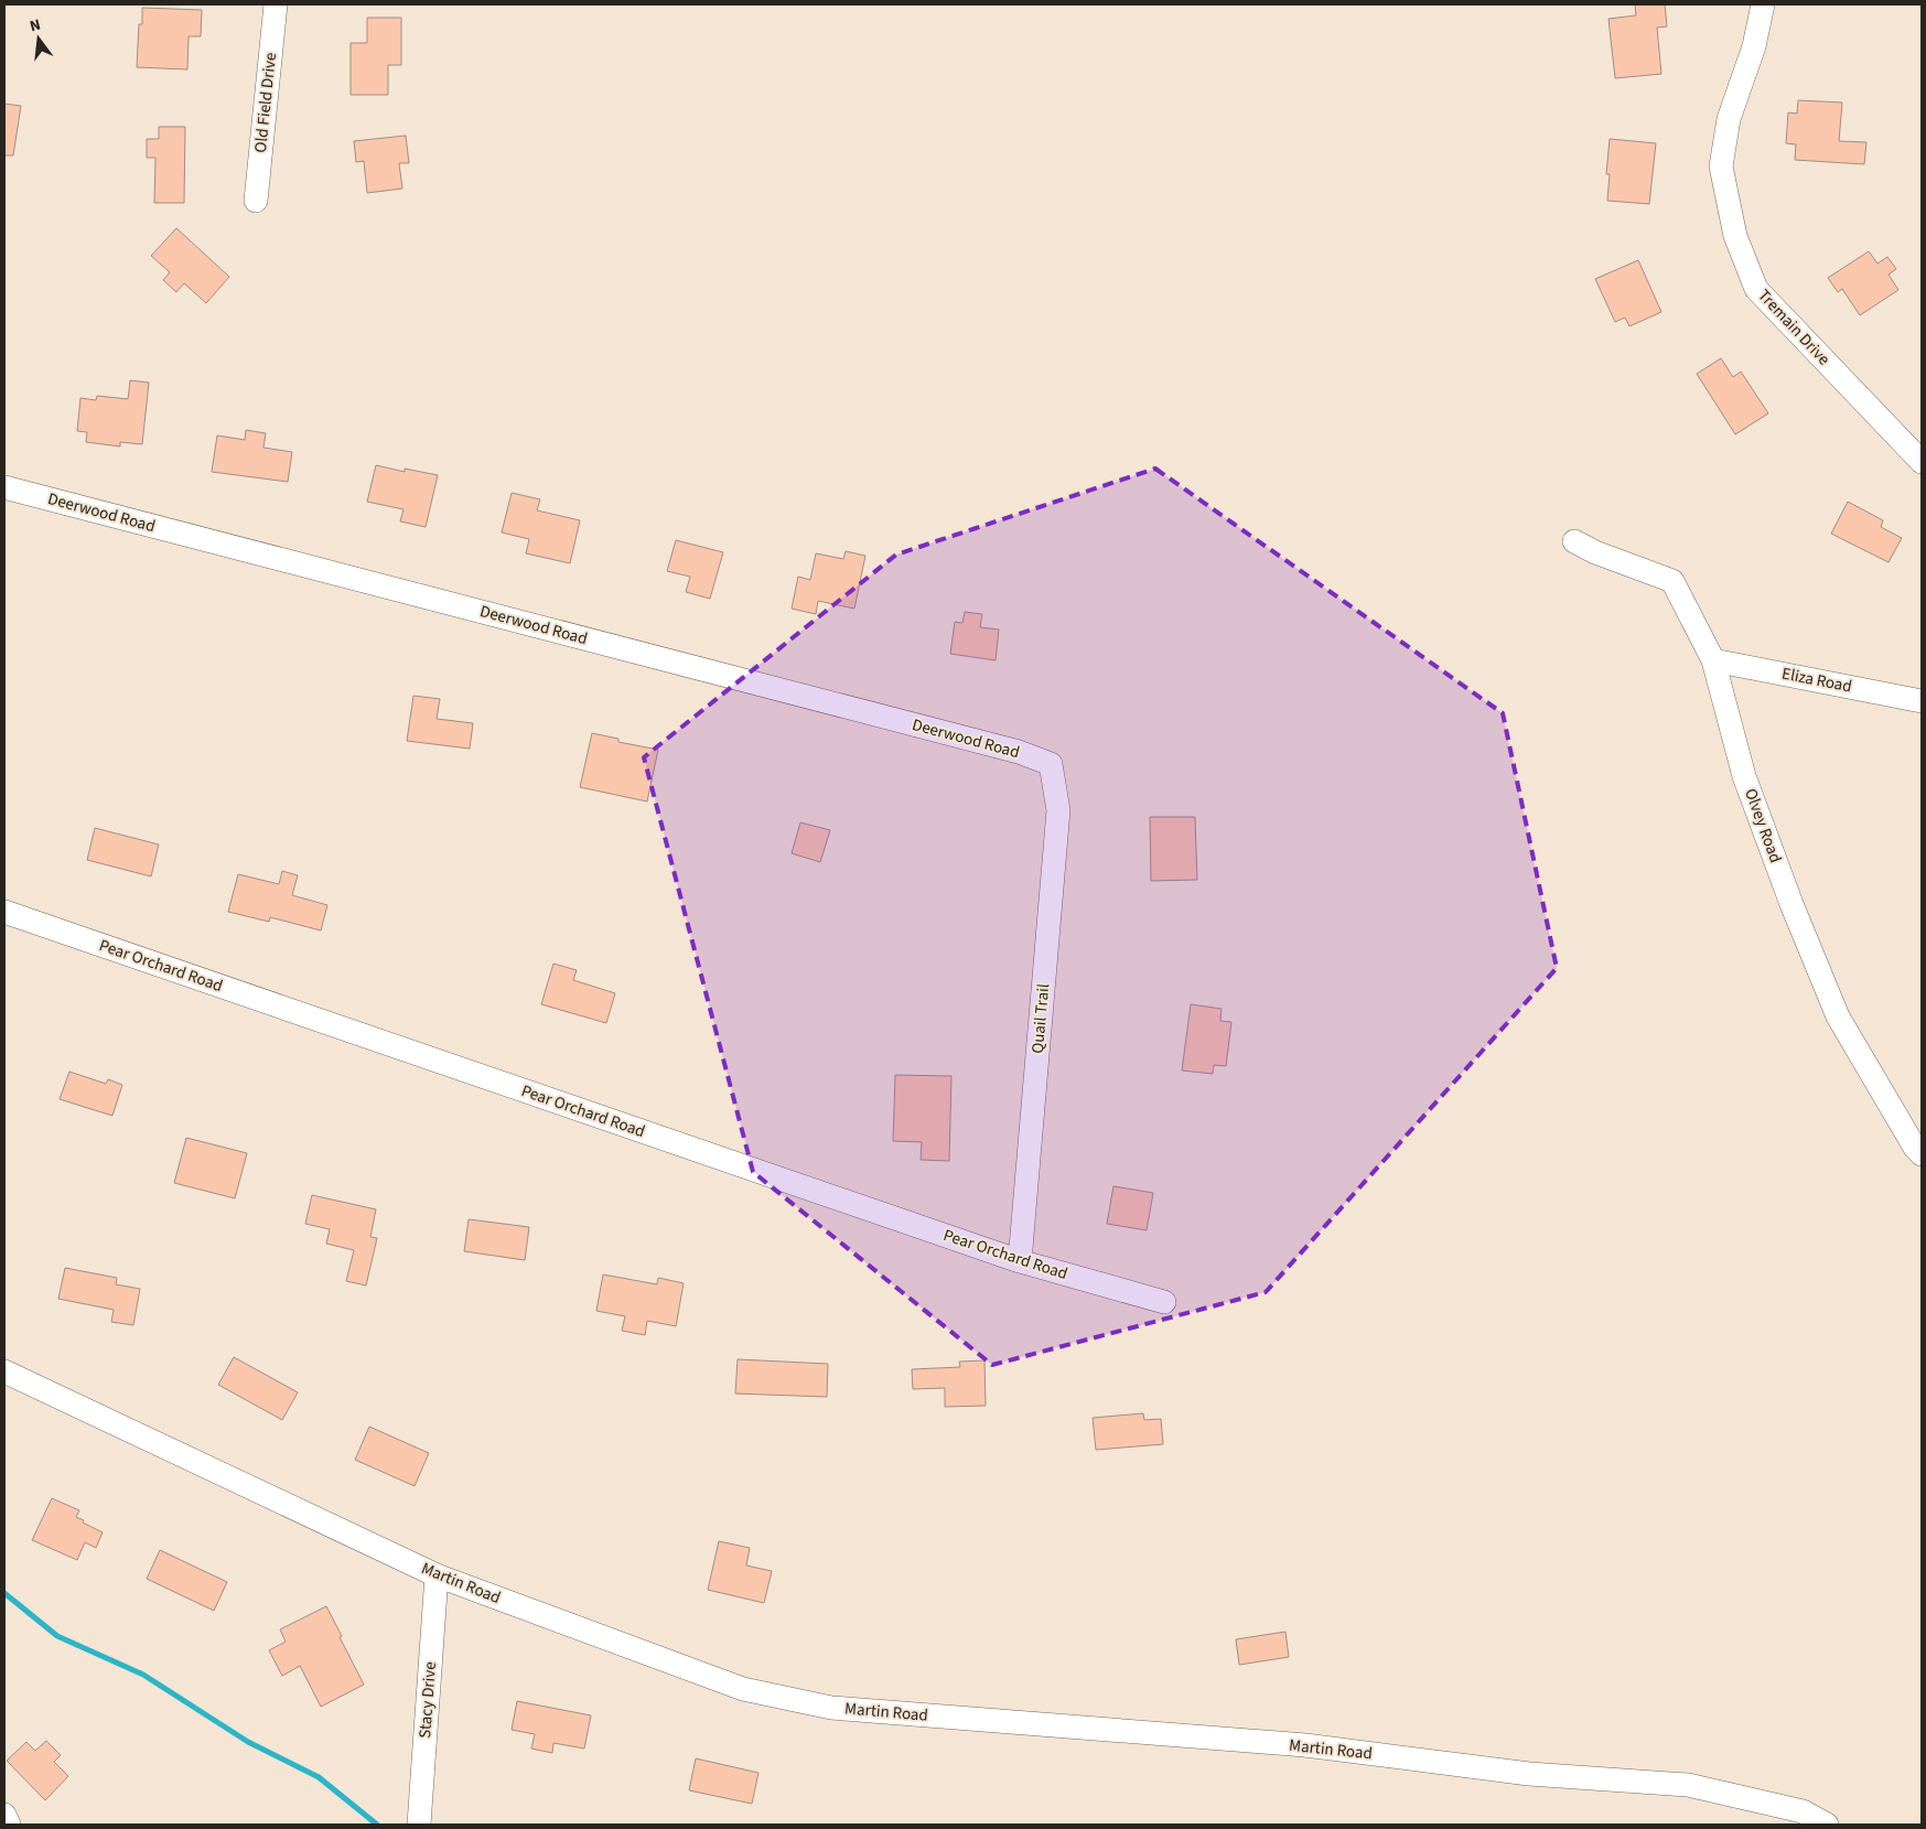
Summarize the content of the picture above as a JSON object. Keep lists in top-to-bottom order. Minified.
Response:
{"streets":{"street":["Old Field Drive","Tremain Drive","Deerwood Road","Eliza Road","Olvey Road","Pear Orchard Road","Quail Trail","Martin Road","Stacy Drive"]},"crossings":[["Deerwood Road","Quail Trail"],["Eliza Road","Olvey Road"],["Pear Orchard Road","Quail Trail"],["Martin Road","Stacy Drive"]],"north":"top"}
